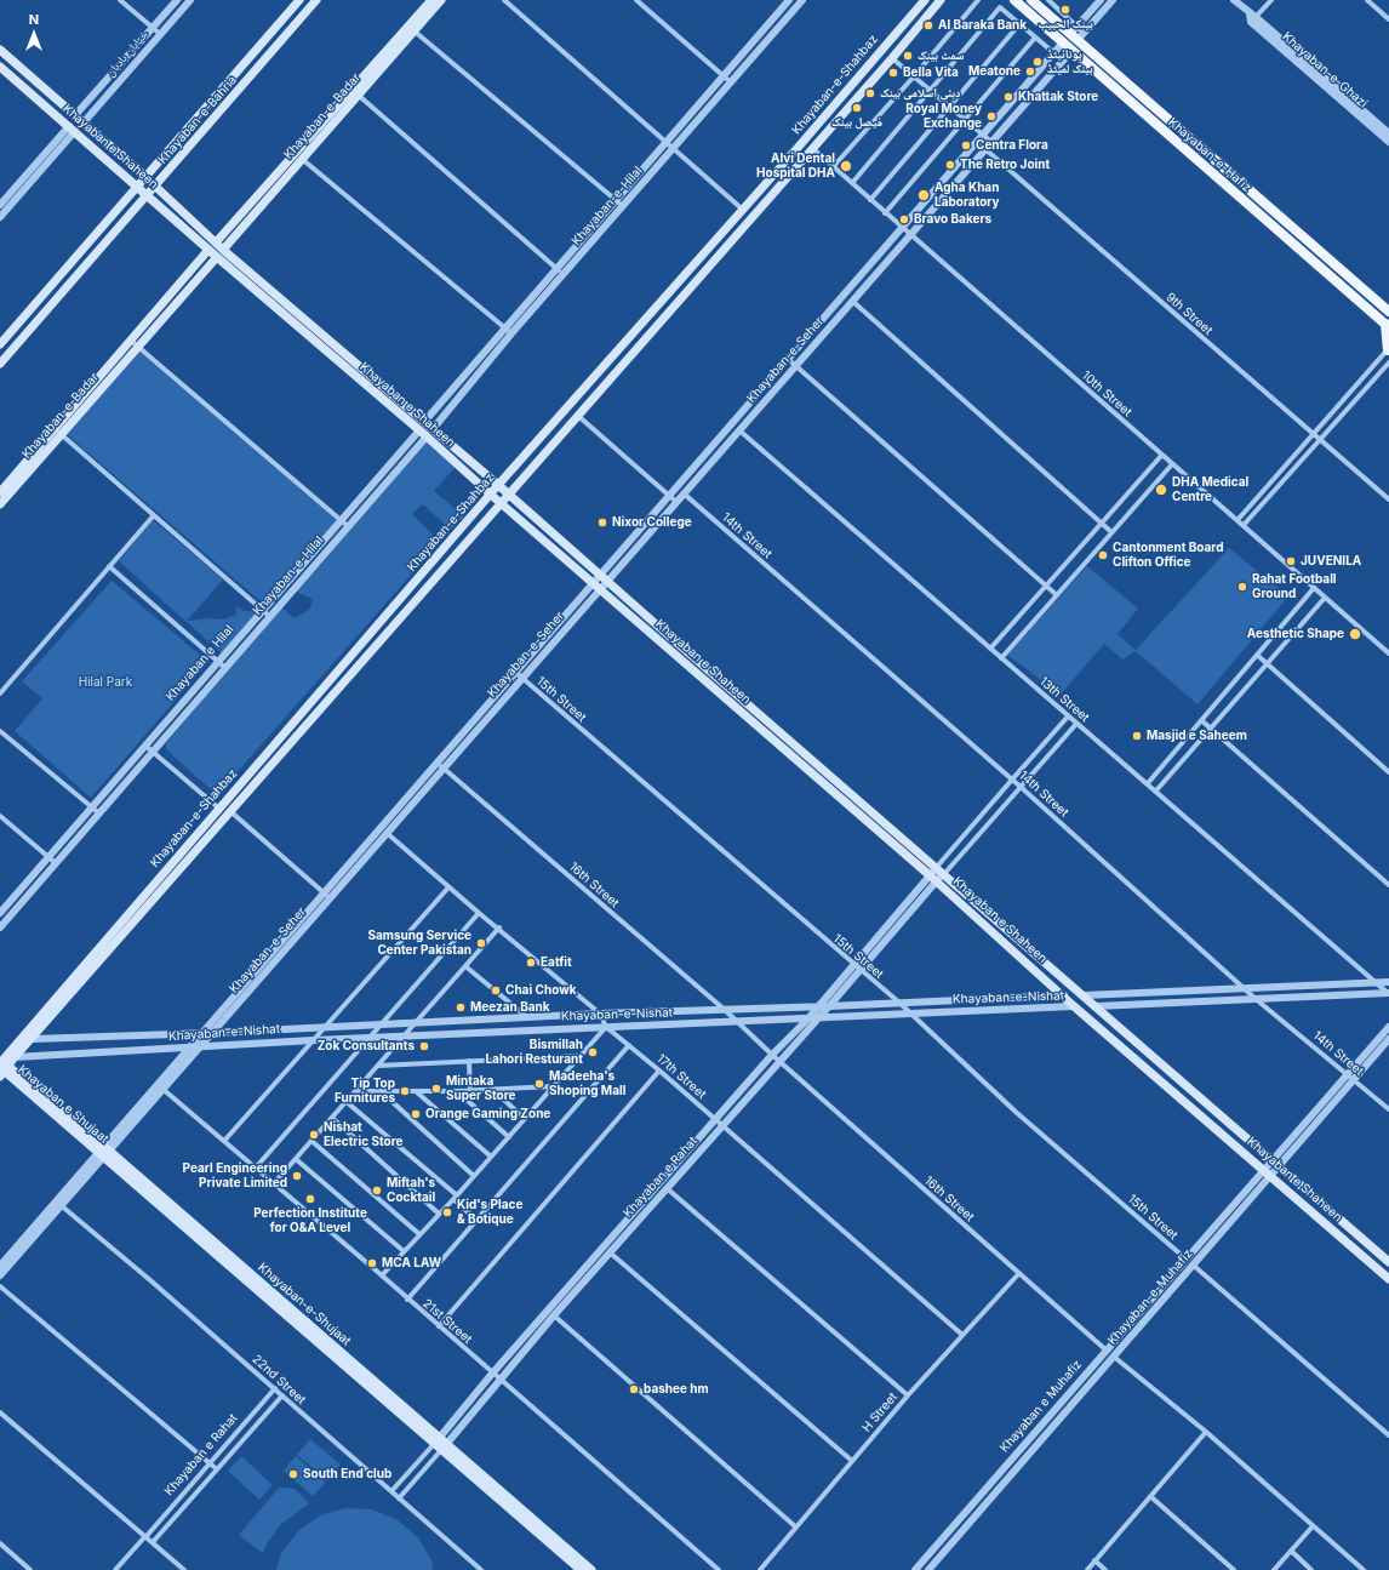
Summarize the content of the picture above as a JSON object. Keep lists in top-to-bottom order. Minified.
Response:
{"streets":{"main road":["Khayaban-e-Shahbaz","Khayaban-e-Badar","Khayaban-e-Bahria","Khayaban e Shaheen","Khayaban-e-Hafiz","Khayaban e Shujaat","Khayaban-e-Shujaat"],"street":["خیابان بادبان","Khayaban-e-Ghazi","Khayaban-e-Hilal","9th Street","Khayaban-e-Seher","10th Street","14th Street","Khayaban e Hilal","15th Street","13th Street","16th Street","Khayaban-e-Nishat","17th Street","Khayaban e Rahat","Khayaban-e-Muhafiz","21st Street","22nd Street","Khayaban e Muhafiz","H Street"]},"crossings":[["خیابان بادبان","Khayaban e Shaheen"],["Khayaban-e-Shahbaz","Khayaban e Shaheen"],["Khayaban-e-Shahbaz","10th Street"],["Khayaban-e-Shahbaz","Khayaban-e-Nishat"],["Khayaban-e-Shahbaz","Khayaban e Shujaat"],["Khayaban-e-Badar","Khayaban e Shaheen"],["Khayaban-e-Bahria","Khayaban e Shaheen"],["Khayaban e Shaheen","Khayaban-e-Hilal"],["Khayaban e Shaheen","Khayaban-e-Seher"],["Khayaban e Shaheen","Khayaban e Hilal"],["Khayaban e Shaheen","Khayaban-e-Nishat"],["Khayaban e Shaheen","Khayaban e Rahat"],["Khayaban e Shaheen","Khayaban-e-Muhafiz"],["Khayaban-e-Hafiz","Khayaban-e-Seher"],["9th Street","Khayaban-e-Seher"],["Khayaban-e-Seher","10th Street"],["Khayaban-e-Seher","14th Street"],["Khayaban-e-Seher","15th Street"],["Khayaban-e-Seher","13th Street"],["Khayaban-e-Seher","16th Street"],["Khayaban-e-Seher","Khayaban-e-Nishat"],["Khayaban-e-Seher","17th Street"],["Khayaban-e-Seher","Khayaban e Shujaat"],["Khayaban-e-Seher","Khayaban-e-Shujaat"],["Khayaban-e-Seher","21st Street"],["Khayaban-e-Seher","22nd Street"],["14th Street","Khayaban-e-Muhafiz"],["15th Street","Khayaban-e-Nishat"],["15th Street","Khayaban e Rahat"],["15th Street","Khayaban-e-Muhafiz"],["15th Street","Khayaban e Muhafiz"],["16th Street","Khayaban-e-Nishat"],["16th Street","Khayaban e Rahat"],["16th Street","Khayaban e Muhafiz"],["16th Street","H Street"],["Khayaban-e-Nishat","17th Street"],["Khayaban-e-Nishat","Khayaban e Rahat"],["17th Street","Khayaban e Rahat"],["17th Street","H Street"],["Khayaban e Shujaat","Khayaban-e-Shujaat"],["Khayaban e Rahat","Khayaban-e-Shujaat"],["Khayaban e Rahat","21st Street"],["Khayaban e Rahat","22nd Street"],["Khayaban-e-Muhafiz","Khayaban e Muhafiz"]],"parks":["Hilal Park"],"places":["بينک الحبيب","Al Baraka Bank","سمٹ بینک","یونائیٹڈ بینک لمیٹڈ","Meatone","Bella Vita","دبئی اسلامی بینک","Khattak Store","فیصل بینک","Royal Money Exchange","Centra Flora","The Retro Joint","Alvi Dental Hospital DHA","Agha Khan Laboratory","Bravo Bakers","DHA Medical Centre","Nixor College","Cantonment Board Clifton Office","JUVENILA","Rahat Football Ground","Aesthetic Shape","Masjid e Saheem","Samsung Service Center Pakistan","Eatfit","Chai Chowk","Meezan Bank","Zok Consultants","Bismillah Lahori Resturant","Madeeha's Shoping Mall","Mintaka Super Store","Tip Top Furnitures","Orange Gaming Zone","Nishat Electric Store","Pearl Engineering Private Limited","Miftah's Cocktail","Perfection Institute for O&A Level","Kid's Place & Botique","MCA LAW","bashee hm","South End club"],"north":"top"}
